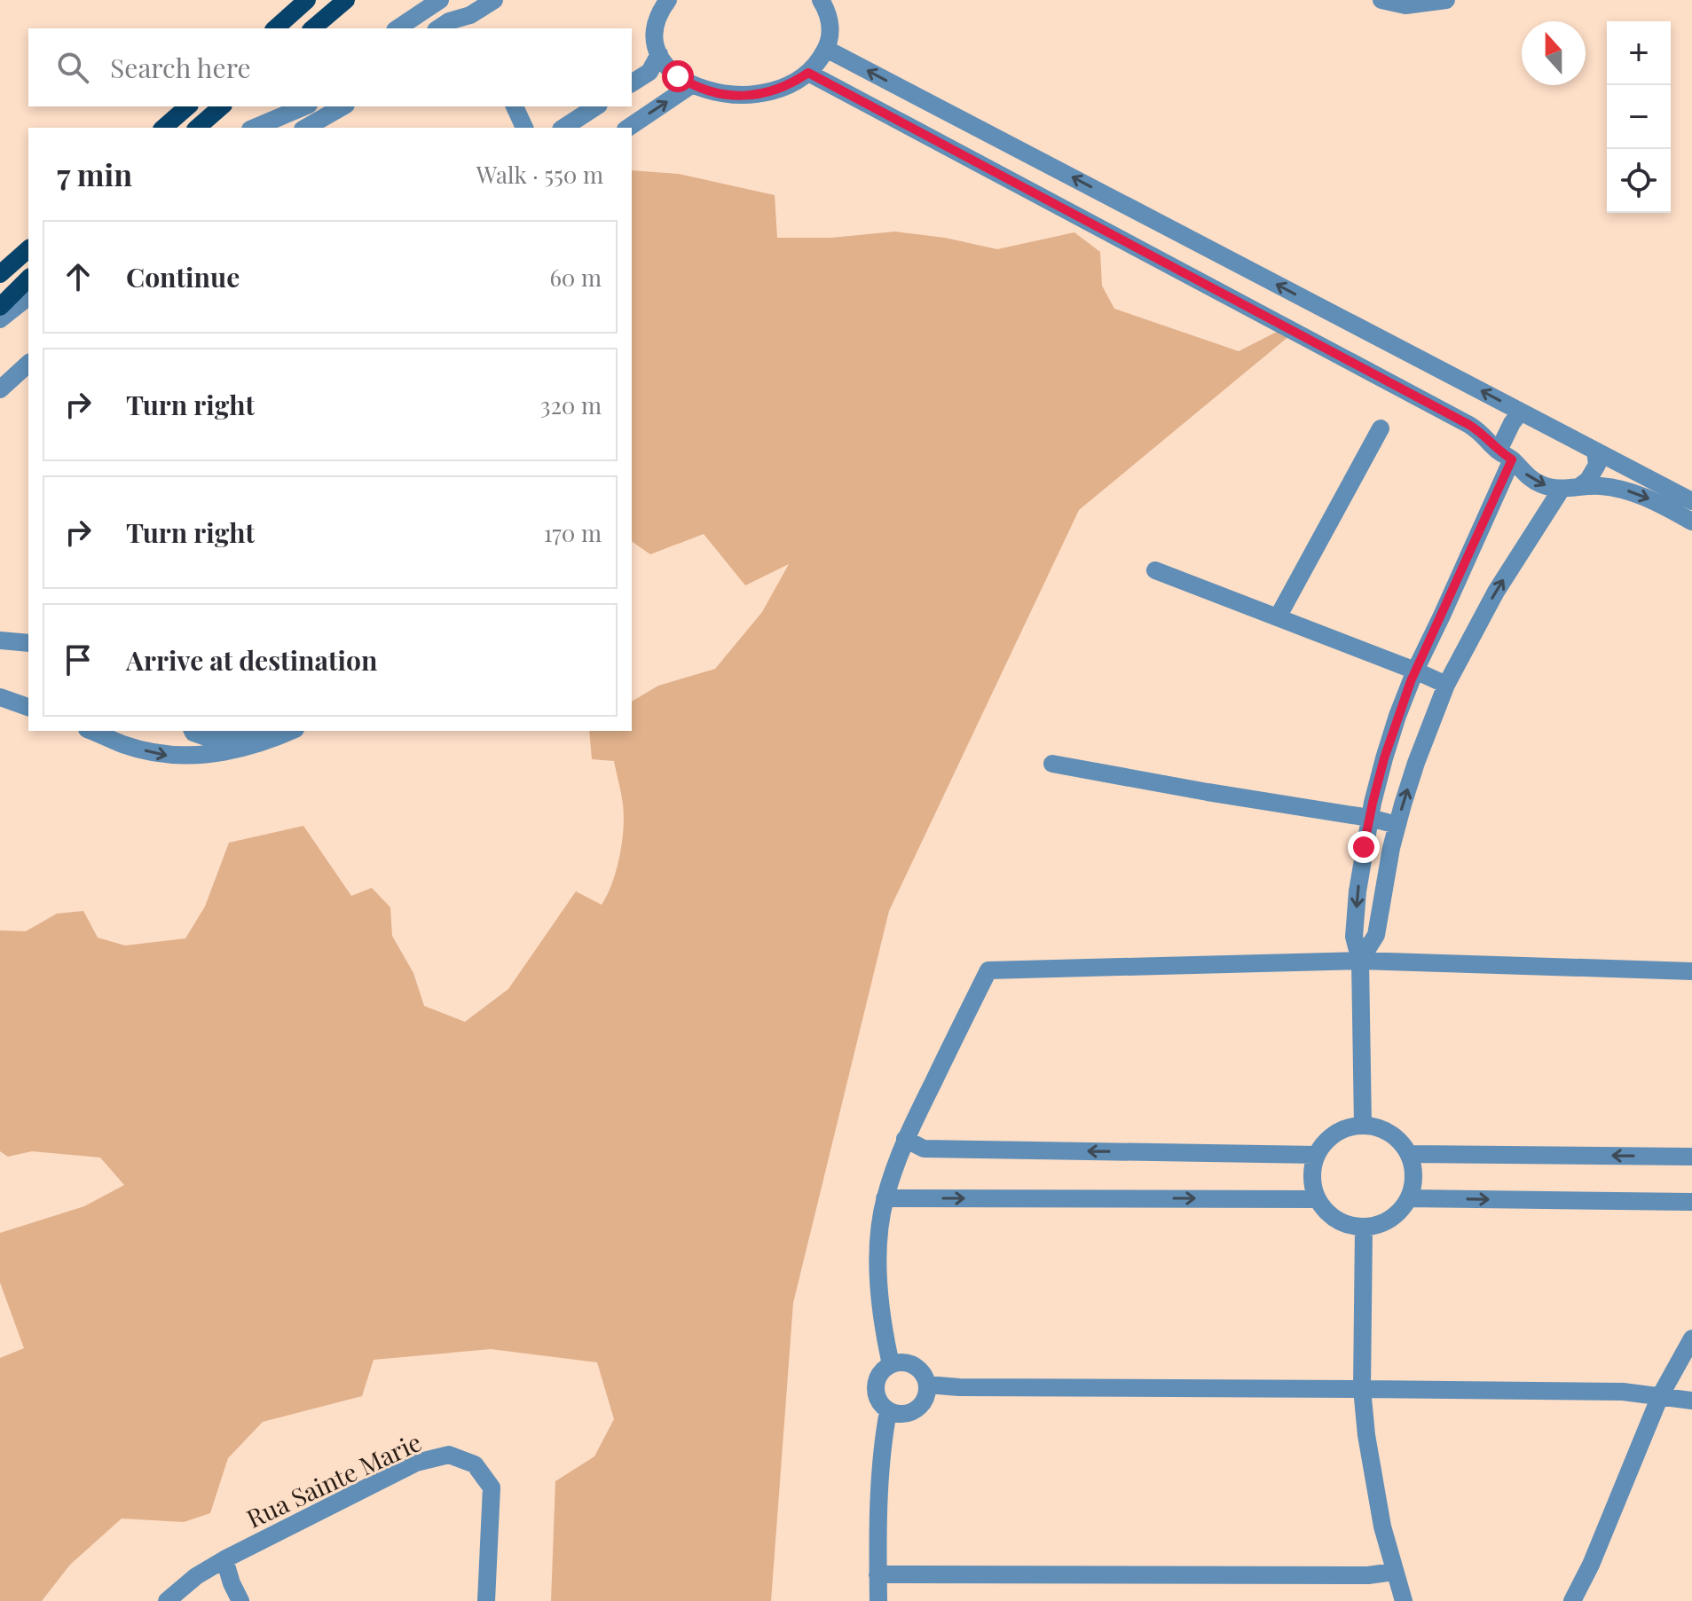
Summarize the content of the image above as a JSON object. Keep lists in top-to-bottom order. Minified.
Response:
{"streets":{"street":["Rua Sainte Marie"]},"north":"top","page":{"map_buttons":["+","−"],"search":"Search here","heading":["7 min","Walk · 550 m"],"list":[["Continue","60 m"],["Turn right","320 m"],["Turn right","170 m"],"Arrive at destination"]}}
